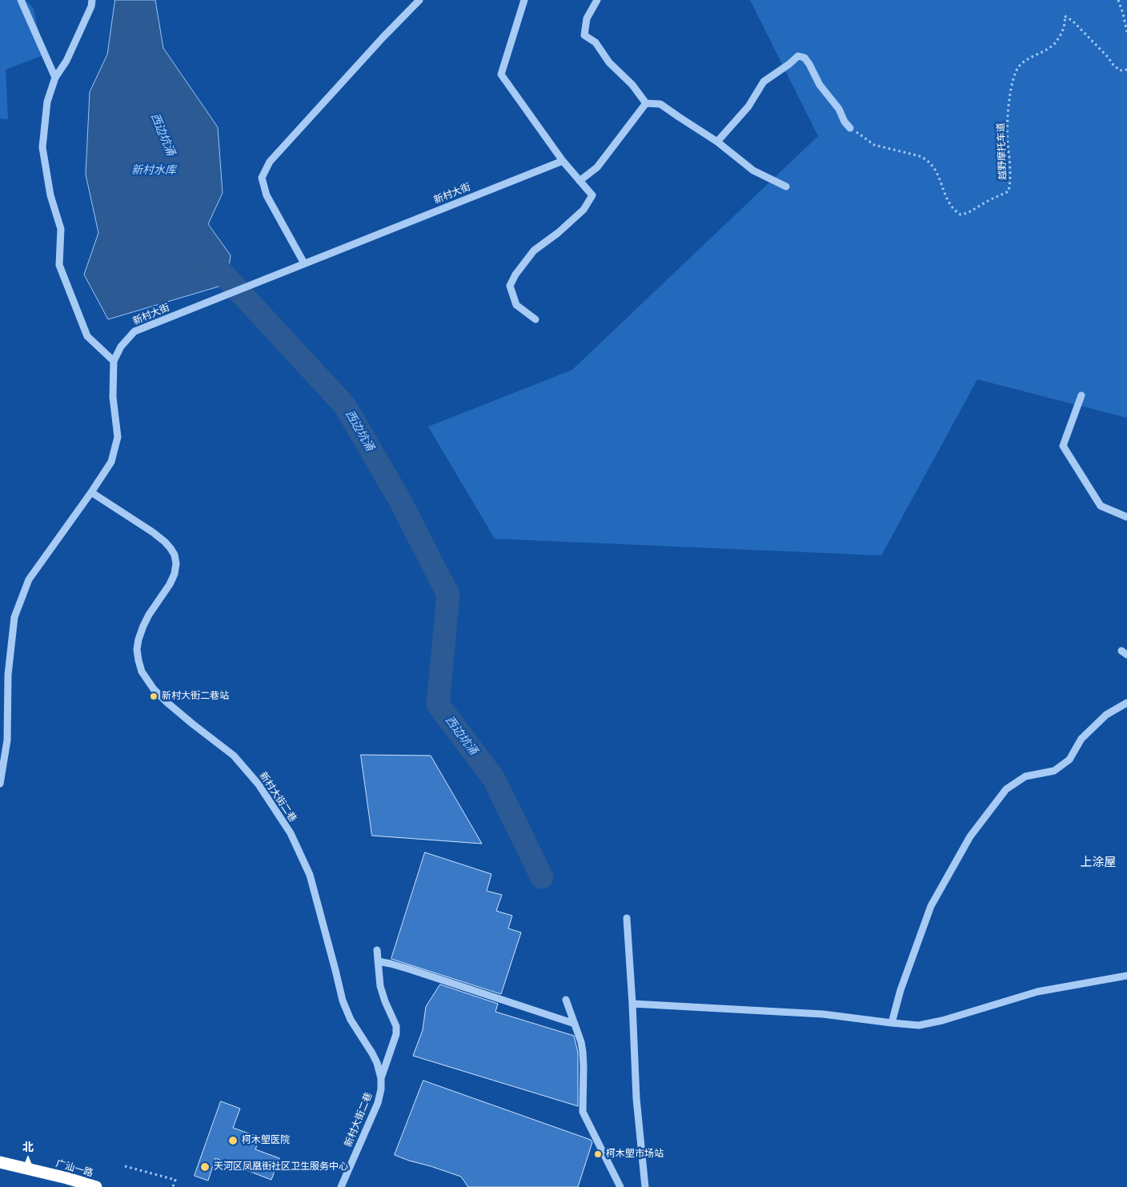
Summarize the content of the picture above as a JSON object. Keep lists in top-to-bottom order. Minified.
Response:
{"streets":{"highway":["广汕一路"],"street":["新村大街","新村大街二巷"],"path":["越野摩托车道"]},"crossings":[["新村大街","新村大街二巷"]],"districts":["上涂屋"],"water":["西边坑涌","新村水库"],"places":["新村大街二巷站","柯木塱医院","柯木塱市场站","天河区凤凰街社区卫生服务中心"],"north":"top"}
